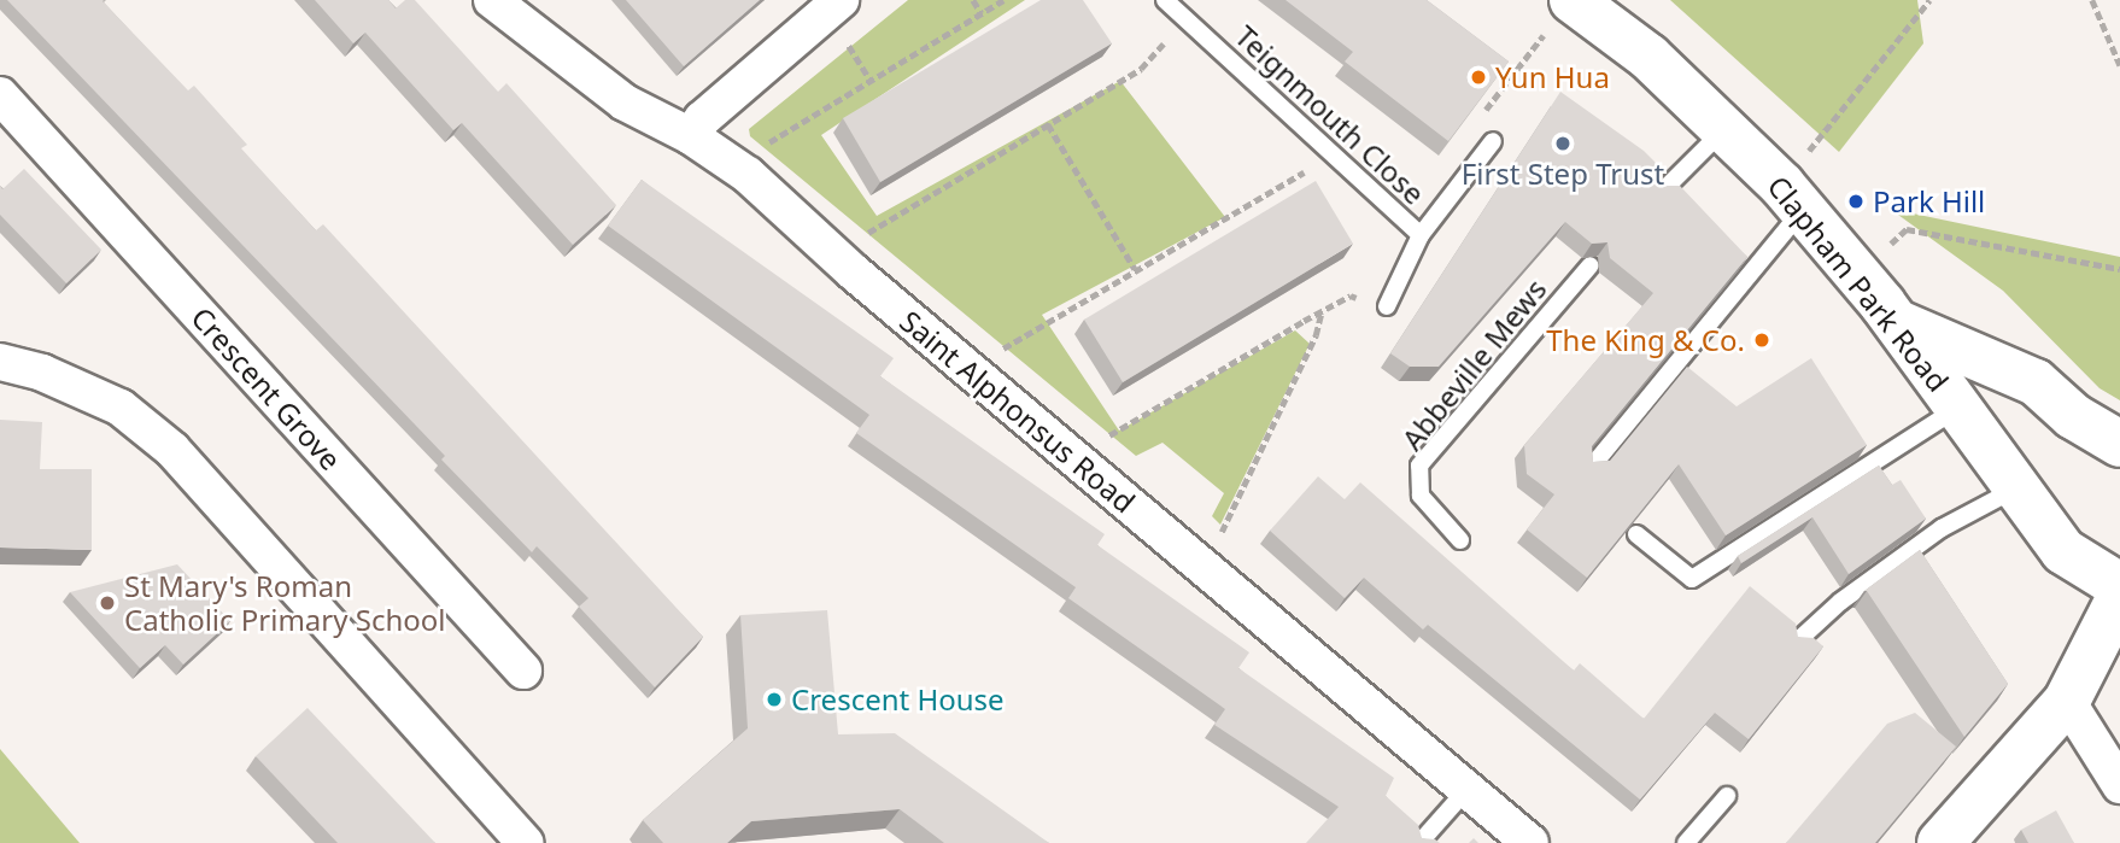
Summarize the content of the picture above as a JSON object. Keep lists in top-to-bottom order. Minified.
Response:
{"streets":{"main road":["Clapham Park Road"],"street":["Crescent Grove","Saint Alphonsus Road"],"lane":["Teignmouth Close","Abbeville Mews"]},"places":["Yun Hua","First Step Trust","Park Hill","The King & Co.","St Mary's Roman Catholic Primary School","Crescent House"]}
